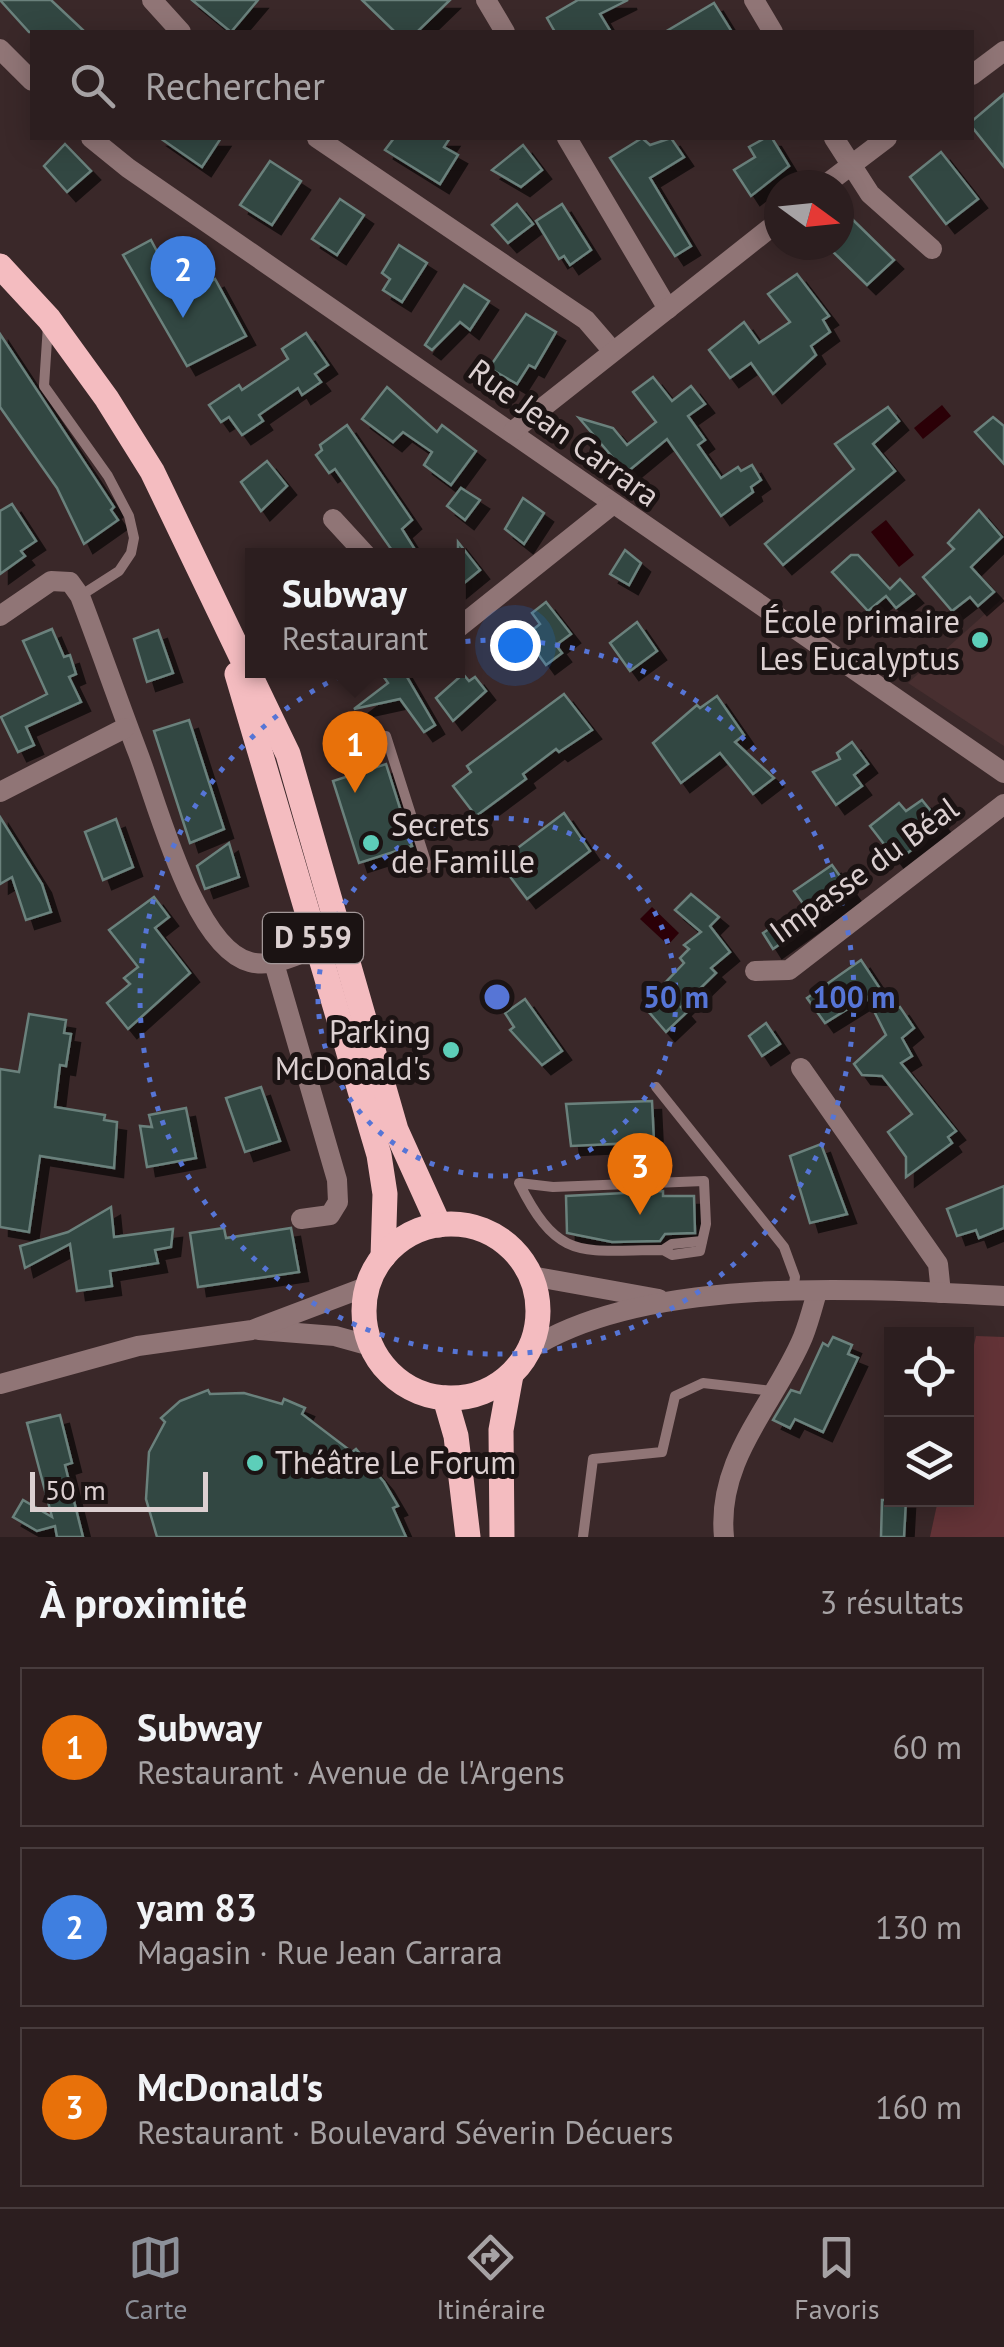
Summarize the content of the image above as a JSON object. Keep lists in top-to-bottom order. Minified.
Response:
{"streets":{"main road":["D 559"],"street":["Rue Jean Carrara","Impasse du Béal"]},"places":["École primaire Les Eucalyptus","Secrets de Famille","Parking McDonald's","Théâtre Le Forum"],"scale_bar":"50 m","north":"right","page":{"search":"Rechercher","pins":["2","1","3"],"popup":["Subway","Restaurant"],"scale":"50 m","heading":["À proximité","3 résultats"],"list":[{"mark":"1","name":"Subway","note":"Restaurant · Avenue de l'Argens","value":"60 m"},{"mark":"2","name":"yam 83","note":"Magasin · Rue Jean Carrara","value":"130 m"},{"mark":"3","name":"McDonald's","note":"Restaurant · Boulevard Séverin Décuers","value":"160 m"}],"nav":["Carte","Itinéraire","Favoris"]},"rings":["50 m","100 m"]}
